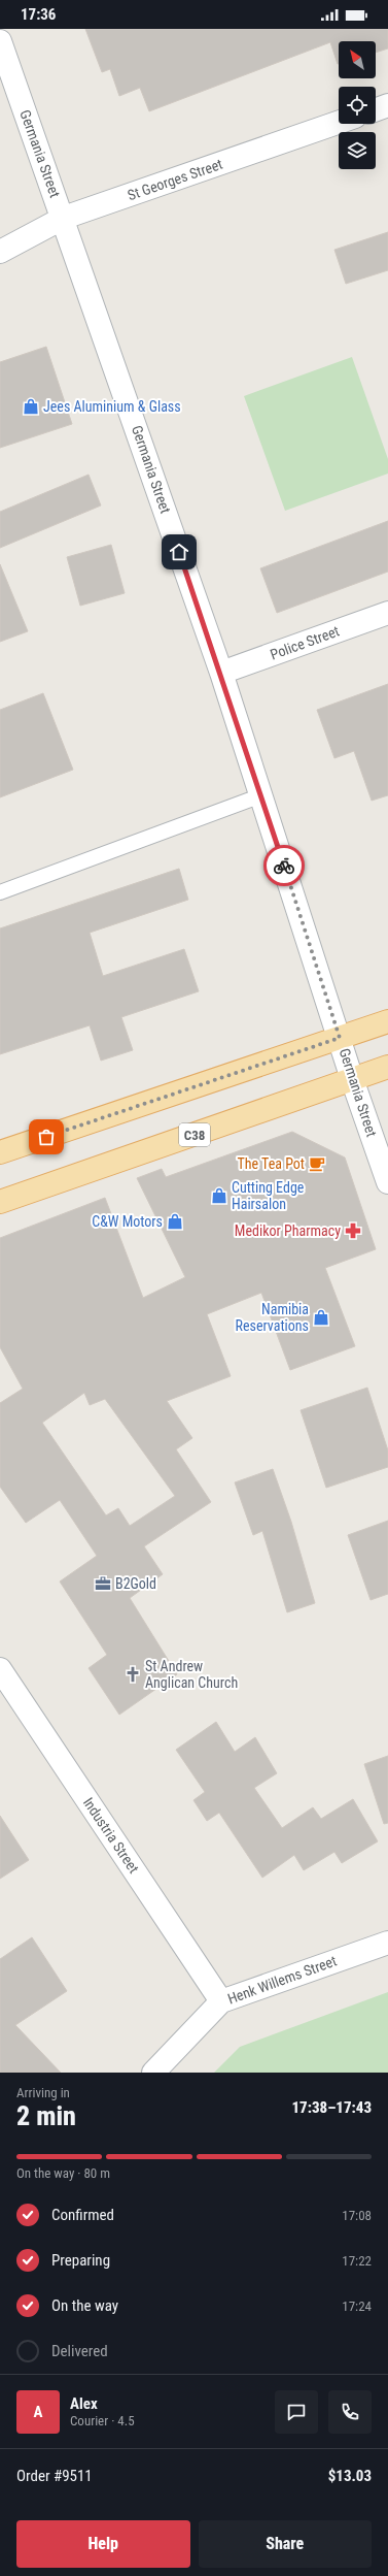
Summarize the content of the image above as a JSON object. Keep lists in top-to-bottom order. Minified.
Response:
{"streets":{"main road":["C38"],"street":["Germania Street","St Georges Street","Police Street","Industria Street","Henk Willems Street"]},"crossings":[["Germania Street","St Georges Street"],["Germania Street","Police Street"],["Germania Street","C38"],["Industria Street","Henk Willems Street"]],"places":{"shop":["Jees Aluminium & Glass","Cutting Edge Hairsalon","C&W Motors","Namibia Reservations"],"cafe":["The Tea Pot"],"pharmacy":["Medikor Pharmacy"],"office":["B2Gold"],"church":["St Andrew Anglican Church"]},"north":"top left","page":{"status":"17:36","heading":["2 min","Arriving in","17:38–17:43"],"panel":["Alex","Courier · 4.5","Order #9511","$13.03"],"bar":"On the way · 80 m","list":[["Confirmed","17:08"],["Preparing","17:22"],["On the way","17:24"],"Delivered"],"round":"A","buttons":["Help","Share"]}}
